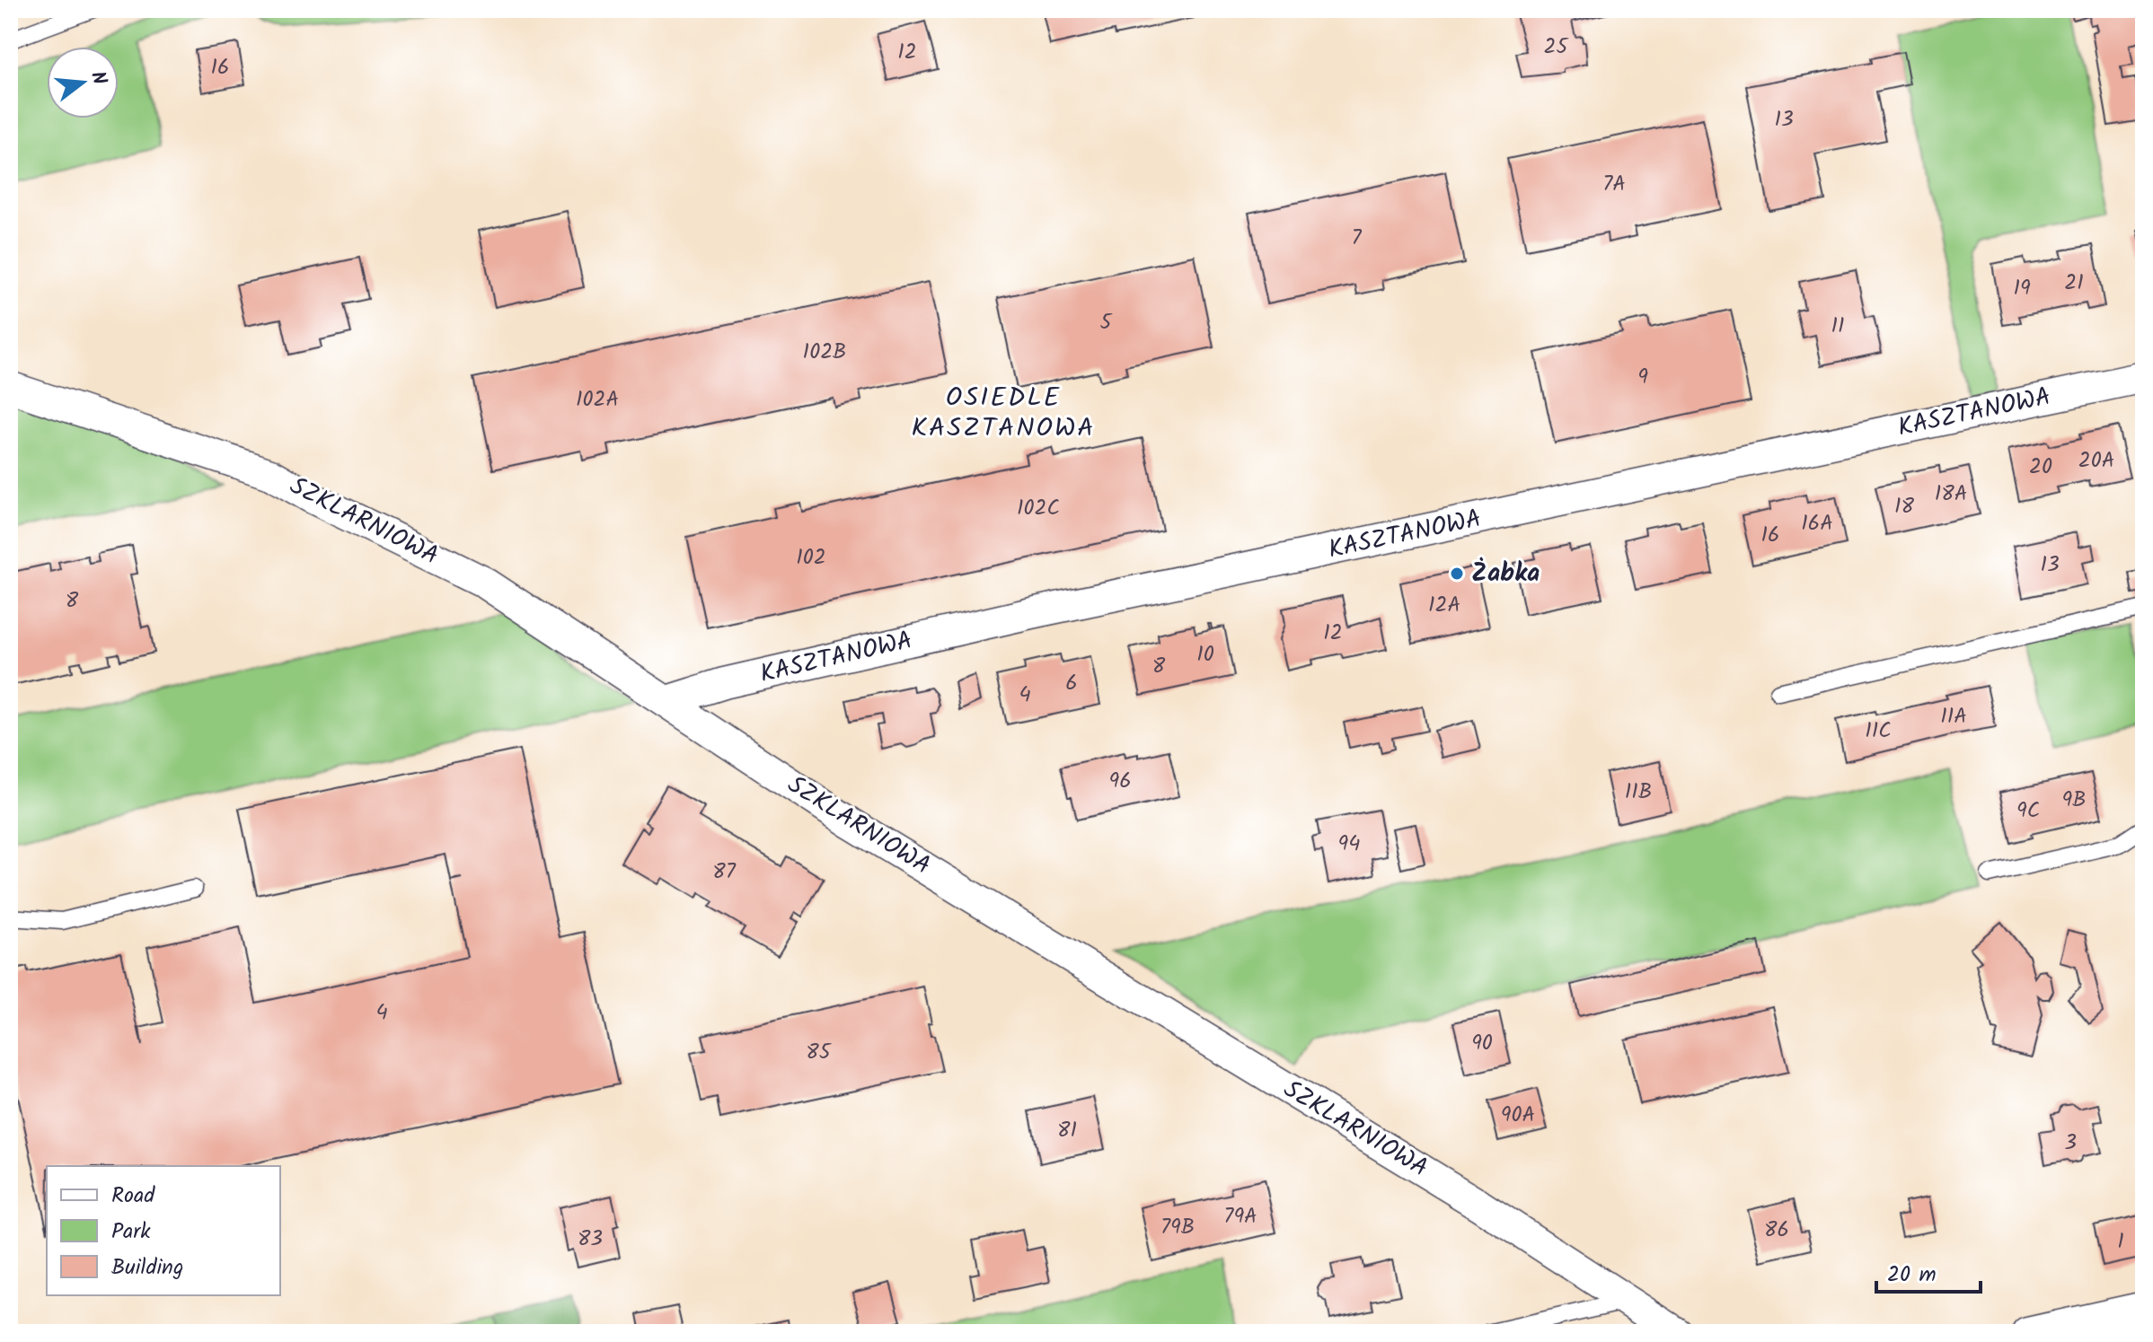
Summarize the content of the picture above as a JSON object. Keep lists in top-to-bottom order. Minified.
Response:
{"streets":{"street":["KASZTANOWA","SZKLARNIOWA"]},"crossings":[["KASZTANOWA","SZKLARNIOWA"]],"districts":["OSIEDLE KASZTANOWA"],"places":["Żabka"],"house_numbers":["25","12","16","13","7A","7","21","19","5","11","102B","9","102A","20A","20","18A","18","102C","16A","16","102","13","8","12A","12","10","8","6","4","11A","11C","96","11B","9B","9C","94","87","4","90","85","90A","81","3","79A","79B","86","83","1"],"legend":["Road","Park","Building"],"scale_bar":"20 m","north":"right"}
